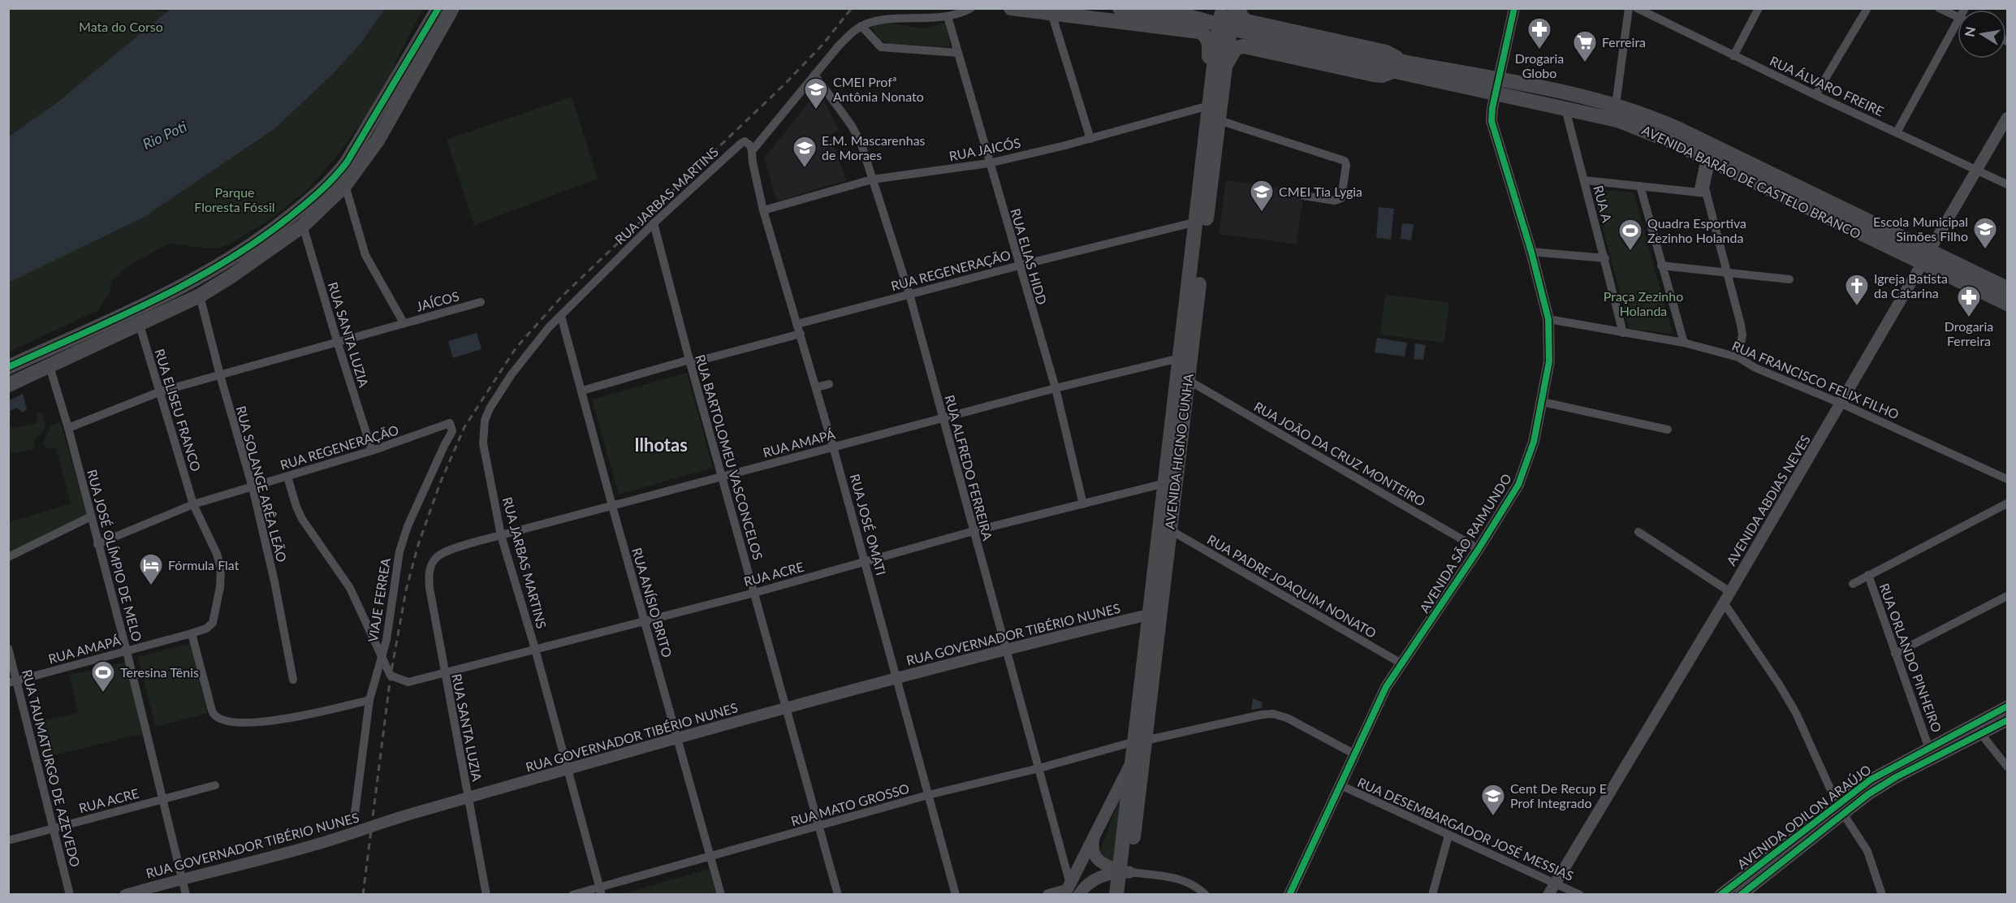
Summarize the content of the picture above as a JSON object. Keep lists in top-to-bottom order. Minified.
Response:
{"streets":{"main road":["AVENIDA BARÃO DE CASTELO BRANCO","AVENIDA HIGINO CUNHA","AVENIDA ODILON ARAÚJO"],"street":["RUA ÁLVARO FREIRE","RUA JAICÓS","RUA JARBAS MARTINS","RUA A","RUA ELIAS HIDD","RUA REGENERAÇÃO","JAÍCOS","RUA SANTA LUZIA","RUA FRANCISCO FELIX FILHO","RUA ELISEU FRANCO","RUA AMAPÁ","RUA JOÃO DA CRUZ MONTEIRO","RUA BARTOLOMEU VASCONCELOS","RUA ALFREDO FERREIRA","RUA SOLANGE ARÊA LEÃO","AVENIDA ABDIAS NEVES","RUA JOSÉ OMATI","AVENIDA SÃO RAIMUNDO","RUA JOSÉ OLÍMPIO DE MELO","RUA ACRE","RUA PADRE JOAQUIM NONATO","VIAJE FERREA","RUA ANÍSIO BRITO","RUA GOVERNADOR TIBÉRIO NUNES","RUA ORLANDO PINHEIRO","RUA TAUMATURGO DE AZEVEDO","RUA MATO GROSSO","RUA DESEMBARGADOR JOSÉ MESSIAS"]},"crossings":[["RUA ÁLVARO FREIRE","AVENIDA ABDIAS NEVES"],["RUA JAICÓS","RUA ELIAS HIDD"],["RUA JAICÓS","AVENIDA HIGINO CUNHA"],["RUA JAICÓS","RUA ALFREDO FERREIRA"],["RUA JAICÓS","RUA JOSÉ OMATI"],["AVENIDA BARÃO DE CASTELO BRANCO","RUA A"],["AVENIDA BARÃO DE CASTELO BRANCO","AVENIDA ABDIAS NEVES"],["AVENIDA BARÃO DE CASTELO BRANCO","AVENIDA SÃO RAIMUNDO"],["RUA JARBAS MARTINS","RUA AMAPÁ"],["RUA JARBAS MARTINS","RUA BARTOLOMEU VASCONCELOS"],["RUA JARBAS MARTINS","RUA JOSÉ OMATI"],["RUA JARBAS MARTINS","RUA ACRE"],["RUA JARBAS MARTINS","RUA ANÍSIO BRITO"],["RUA JARBAS MARTINS","RUA GOVERNADOR TIBÉRIO NUNES"],["RUA JARBAS MARTINS","RUA MATO GROSSO"],["RUA A","RUA FRANCISCO FELIX FILHO"],["RUA ELIAS HIDD","RUA REGENERAÇÃO"],["RUA ELIAS HIDD","RUA AMAPÁ"],["RUA ELIAS HIDD","RUA ACRE"],["RUA REGENERAÇÃO","RUA SANTA LUZIA"],["RUA REGENERAÇÃO","RUA ELISEU FRANCO"],["RUA REGENERAÇÃO","RUA AMAPÁ"],["RUA REGENERAÇÃO","AVENIDA HIGINO CUNHA"],["RUA REGENERAÇÃO","RUA ALFREDO FERREIRA"],["RUA REGENERAÇÃO","RUA SOLANGE ARÊA LEÃO"],["RUA REGENERAÇÃO","RUA JOSÉ OMATI"],["RUA REGENERAÇÃO","RUA JOSÉ OLÍMPIO DE MELO"],["RUA REGENERAÇÃO","VIAJE FERREA"],["RUA SANTA LUZIA","RUA AMAPÁ"],["RUA SANTA LUZIA","RUA ACRE"],["RUA SANTA LUZIA","RUA GOVERNADOR TIBÉRIO NUNES"],["RUA FRANCISCO FELIX FILHO","AVENIDA ABDIAS NEVES"],["RUA FRANCISCO FELIX FILHO","AVENIDA SÃO RAIMUNDO"],["RUA ELISEU FRANCO","RUA AMAPÁ"],["RUA AMAPÁ","AVENIDA HIGINO CUNHA"],["RUA AMAPÁ","RUA BARTOLOMEU VASCONCELOS"],["RUA AMAPÁ","RUA ALFREDO FERREIRA"],["RUA AMAPÁ","RUA JOSÉ OMATI"],["RUA AMAPÁ","RUA JOSÉ OLÍMPIO DE MELO"],["RUA AMAPÁ","RUA ANÍSIO BRITO"],["RUA AMAPÁ","RUA TAUMATURGO DE AZEVEDO"],["AVENIDA HIGINO CUNHA","RUA JOÃO DA CRUZ MONTEIRO"],["AVENIDA HIGINO CUNHA","RUA ACRE"],["AVENIDA HIGINO CUNHA","RUA PADRE JOAQUIM NONATO"],["AVENIDA HIGINO CUNHA","RUA GOVERNADOR TIBÉRIO NUNES"],["AVENIDA HIGINO CUNHA","RUA MATO GROSSO"],["RUA JOÃO DA CRUZ MONTEIRO","AVENIDA SÃO RAIMUNDO"],["RUA BARTOLOMEU VASCONCELOS","RUA ACRE"],["RUA BARTOLOMEU VASCONCELOS","RUA GOVERNADOR TIBÉRIO NUNES"],["RUA BARTOLOMEU VASCONCELOS","RUA MATO GROSSO"],["RUA ALFREDO FERREIRA","RUA ACRE"],["RUA ALFREDO FERREIRA","RUA GOVERNADOR TIBÉRIO NUNES"],["RUA ALFREDO FERREIRA","RUA MATO GROSSO"],["AVENIDA ABDIAS NEVES","RUA DESEMBARGADOR JOSÉ MESSIAS"],["RUA JOSÉ OMATI","RUA ACRE"],["RUA JOSÉ OMATI","RUA GOVERNADOR TIBÉRIO NUNES"],["RUA JOSÉ OMATI","RUA MATO GROSSO"],["AVENIDA SÃO RAIMUNDO","RUA PADRE JOAQUIM NONATO"],["AVENIDA SÃO RAIMUNDO","RUA MATO GROSSO"],["AVENIDA SÃO RAIMUNDO","RUA DESEMBARGADOR JOSÉ MESSIAS"],["RUA JOSÉ OLÍMPIO DE MELO","RUA ACRE"],["RUA JOSÉ OLÍMPIO DE MELO","RUA GOVERNADOR TIBÉRIO NUNES"],["RUA ACRE","VIAJE FERREA"],["RUA ACRE","RUA ANÍSIO BRITO"],["RUA ACRE","RUA TAUMATURGO DE AZEVEDO"],["RUA ANÍSIO BRITO","RUA GOVERNADOR TIBÉRIO NUNES"],["RUA ANÍSIO BRITO","RUA MATO GROSSO"],["RUA ORLANDO PINHEIRO","AVENIDA ODILON ARAÚJO"]],"districts":["Ilhotas"],"water":["Rio Poti"],"parks":["Mata do Corso","Parque Floresta Fóssil","Praça Zezinho Holanda"],"places":{"pharmacy":["Drogaria Globo","Drogaria Ferreira"],"supermarket":["Ferreira"],"school or university":["CMEI Profª Antônia Nonato","E.M. Mascarenhas de Moraes","CMEI Tia Lygia","Escola Municipal Simões Filho","Cent De Recup E Prof Integrado"],"sports":["Quadra Esportiva Zezinho Holanda","Teresina Tênis"],"church":["Igreja Batista da Catarina"],"hotel":["Fórmula Flat"]},"north":"left"}
